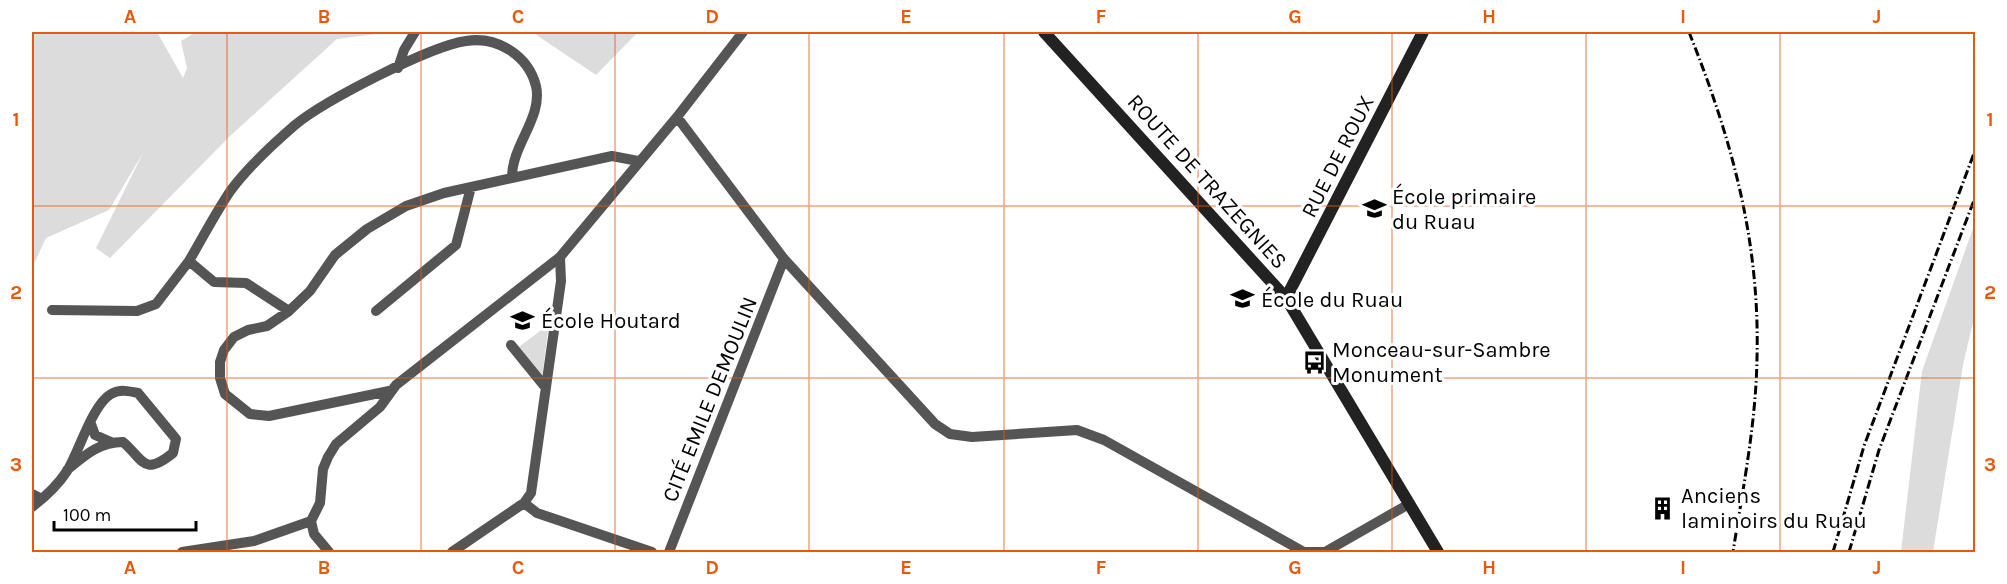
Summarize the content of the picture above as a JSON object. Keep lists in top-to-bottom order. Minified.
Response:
{"streets":{"main road":["RUE DE ROUX","ROUTE DE TRAZEGNIES"],"street":["CITÉ EMILE DEMOULIN"]},"crossings":[["RUE DE ROUX","ROUTE DE TRAZEGNIES"]],"places":{"school or university":["École primaire du Ruau","École du Ruau","École Houtard"],"bus stop":["Monceau-sur-Sambre Monument"],"building":["Anciens laminoirs du Ruau"]},"scale_bar":"100 m","grid":{"columns":["A","B","C","D","E","F","G","H","I","J"],"rows":["1","2","3"]}}
